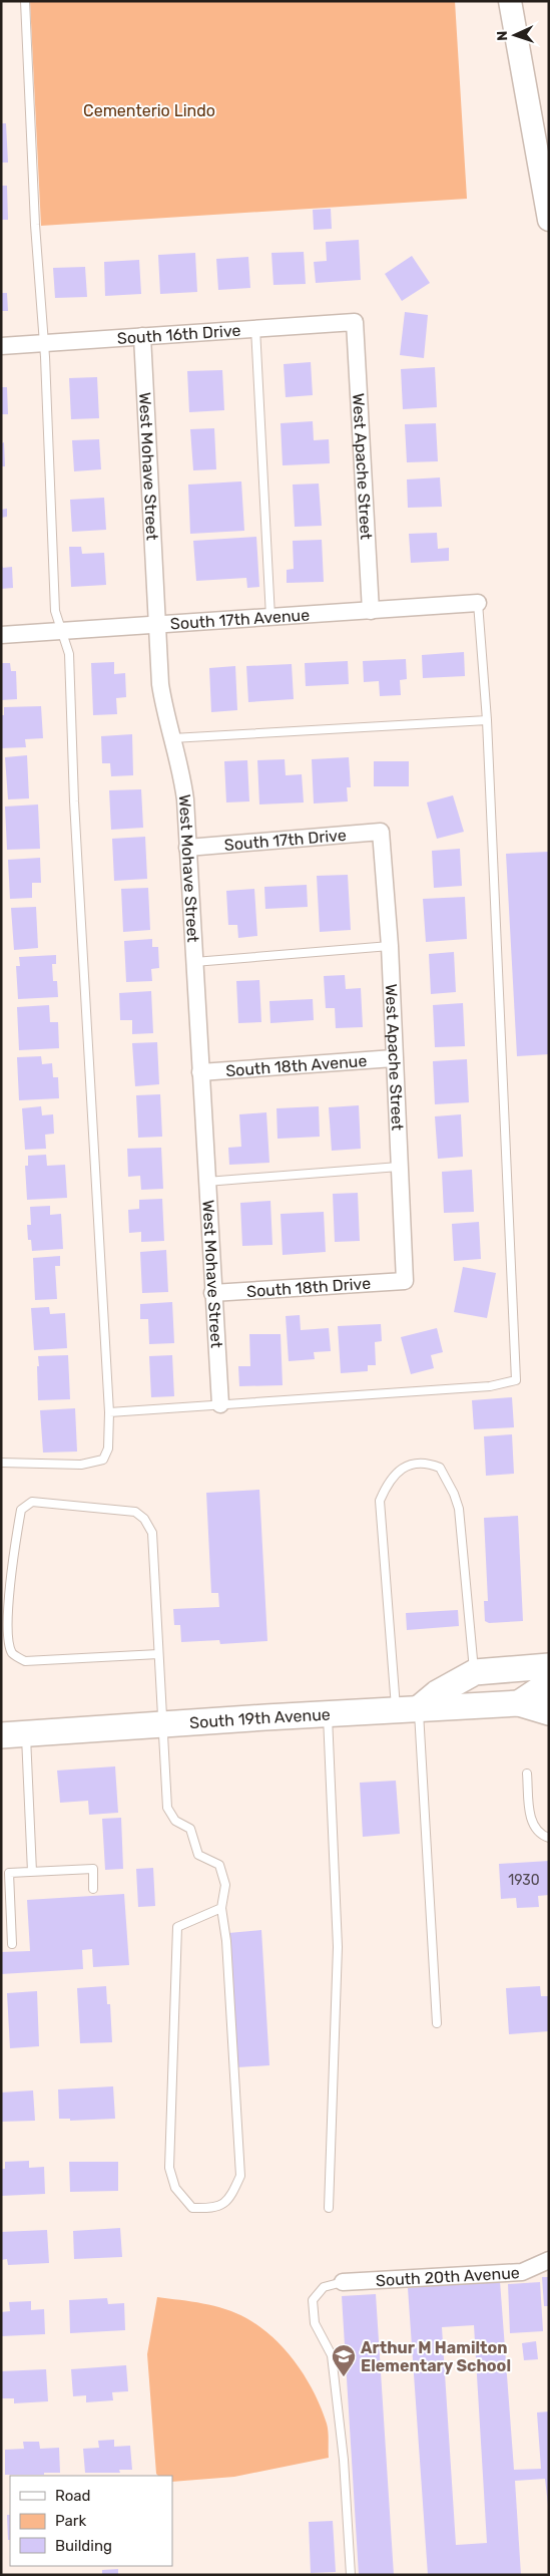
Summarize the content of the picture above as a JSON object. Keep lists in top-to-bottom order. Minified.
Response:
{"streets":{"main road":["South 19th Avenue"],"street":["South 16th Drive","West Mohave Street","West Apache Street","South 17th Avenue","South 17th Drive","South 18th Avenue","South 18th Drive","South 20th Avenue"]},"crossings":[["South 16th Drive","West Mohave Street"],["South 16th Drive","West Apache Street"],["West Mohave Street","South 17th Avenue"],["West Mohave Street","South 17th Drive"],["West Mohave Street","South 18th Avenue"],["West Mohave Street","South 18th Drive"],["West Apache Street","South 17th Avenue"],["West Apache Street","South 17th Drive"],["West Apache Street","South 18th Avenue"],["West Apache Street","South 18th Drive"]],"parks":["Cementerio Lindo"],"places":{"school or university":["Arthur M Hamilton Elementary School"]},"house_numbers":["1930"],"legend":["Road","Park","Building"],"north":"left"}
